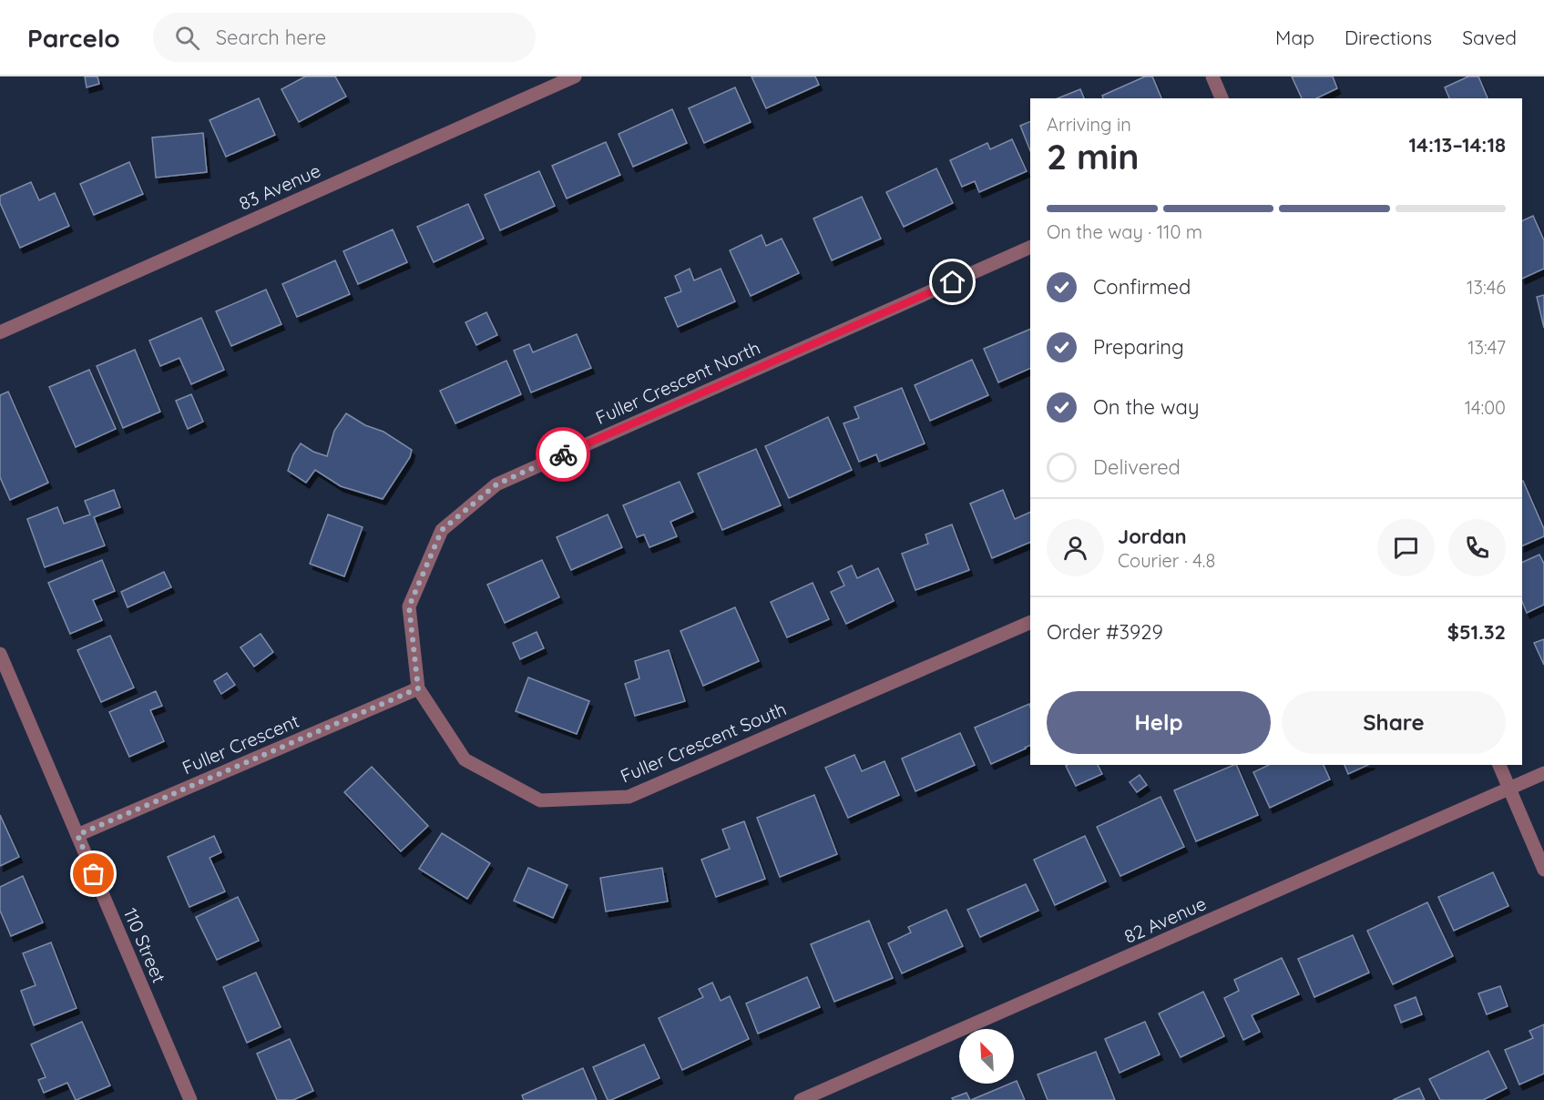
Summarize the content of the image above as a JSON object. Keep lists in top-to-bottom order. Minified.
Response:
{"streets":{"street":["83 Avenue","Fuller Crescent North","Fuller Crescent South","Fuller Crescent","82 Avenue","110 Street"]},"crossings":[["Fuller Crescent North","Fuller Crescent South"],["Fuller Crescent North","Fuller Crescent"],["Fuller Crescent South","Fuller Crescent"],["Fuller Crescent","110 Street"]],"north":"top left","page":{"header":"Parcelo","search":"Search here","nav":["Map","Directions","Saved"],"heading":["2 min","Arriving in","14:13–14:18"],"panel":["Jordan","Courier · 4.8","Order #3929","$51.32"],"bar":"On the way · 110 m","list":[["Confirmed","13:46"],["Preparing","13:47"],["On the way","14:00"],"Delivered"],"buttons":["Help","Share"]}}
